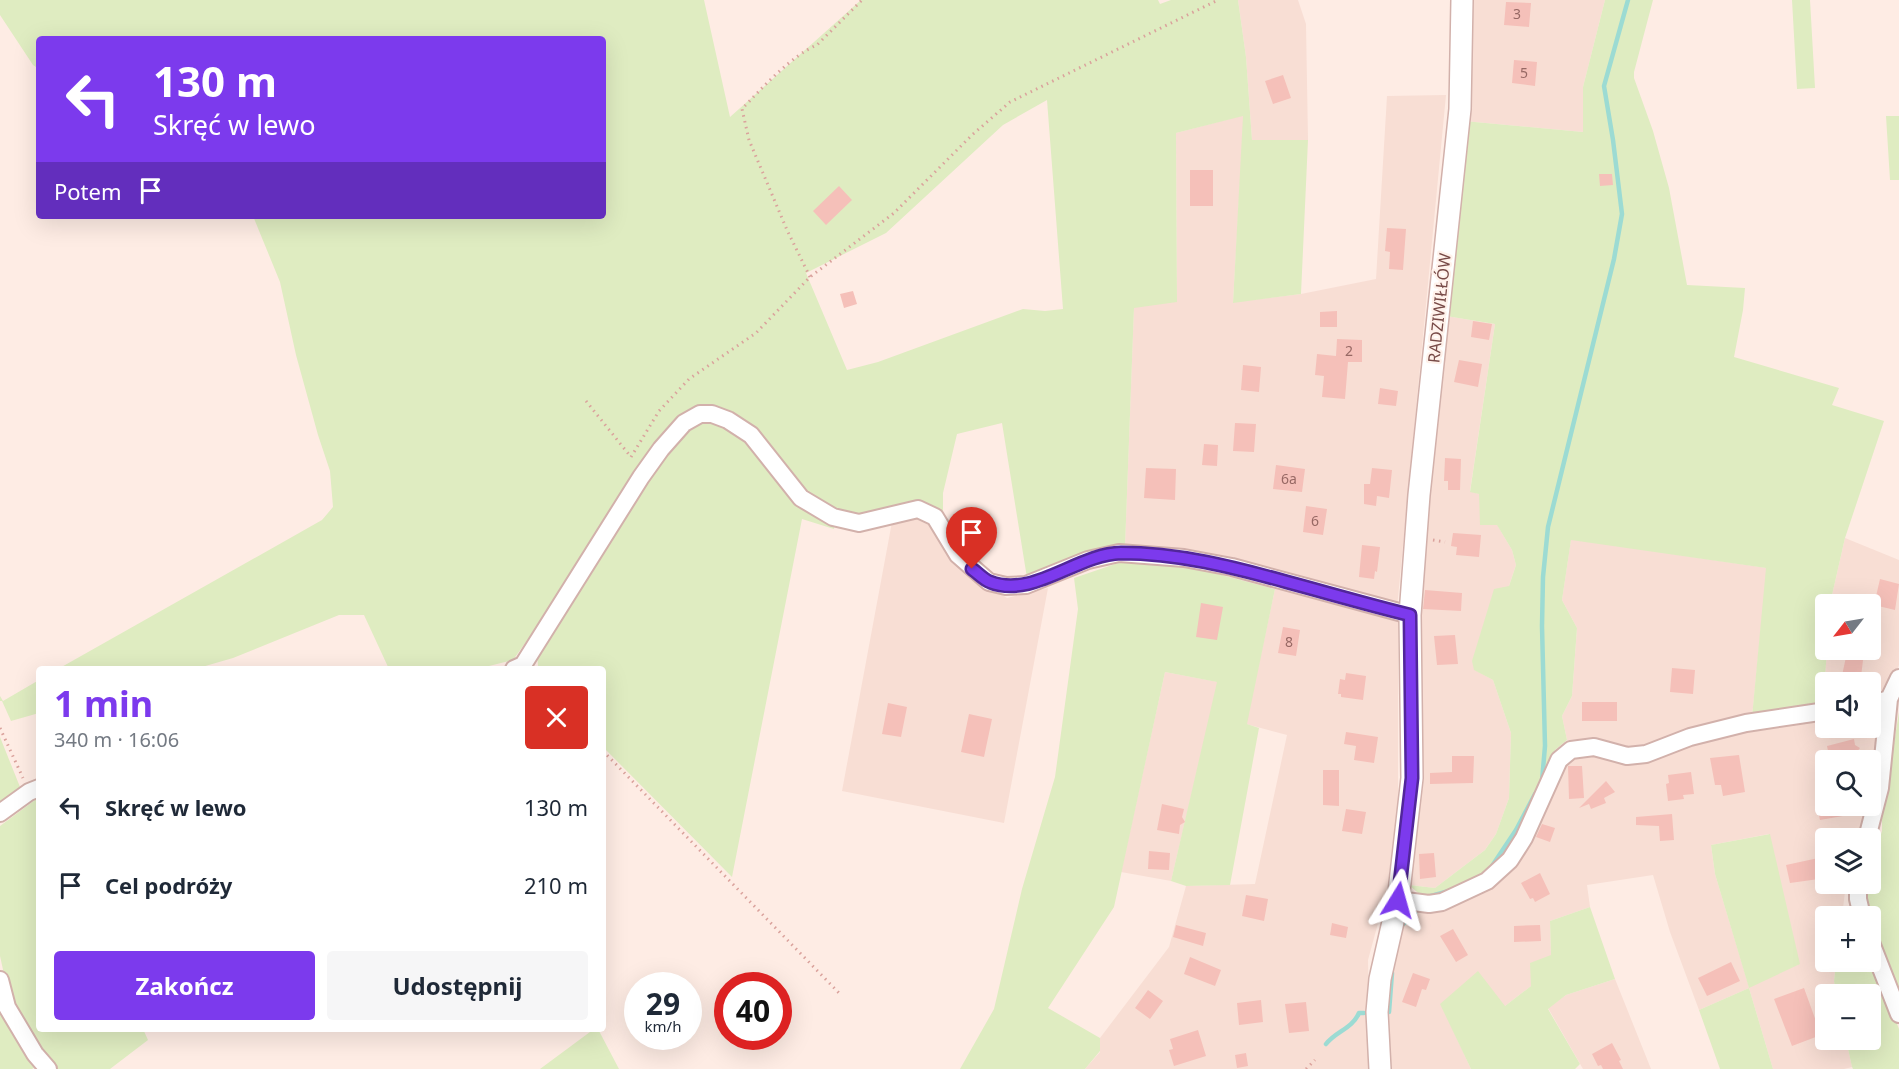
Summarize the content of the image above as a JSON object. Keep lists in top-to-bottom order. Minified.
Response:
{"streets":{"street":["RADZIWIŁŁÓW"]},"house_numbers":["3","5","2","6a","6","8"],"north":"bottom left","page":{"turn":["130 m","Skręć w lewo"],"then":"Potem","map_buttons":["+","−"],"heading":["1 min","340 m · 16:06"],"list":[{"name":"Skręć w lewo","value":"130 m"},{"name":"Cel podróży","value":"210 m"}],"buttons":["Zakończ","Udostępnij"],"speed":"29 km/h","limit":"40"}}
